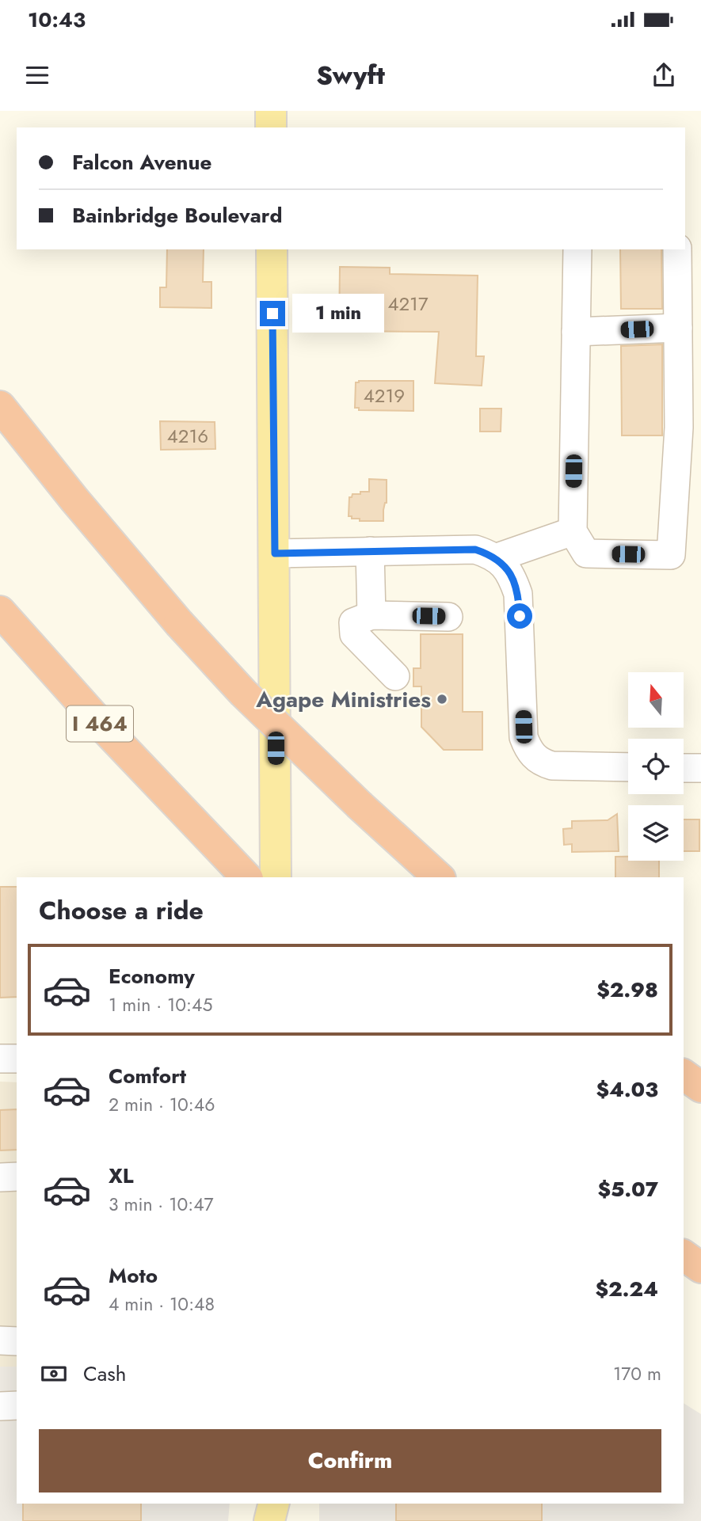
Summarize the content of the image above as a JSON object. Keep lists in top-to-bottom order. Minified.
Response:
{"streets":{"highway":["I 464"]},"places":["Agape Ministries"],"house_numbers":["4217","4219","4216"],"north":"top","page":{"status":"10:43","header":"Swyft","banner":["Falcon Avenue","Bainbridge Boulevard"],"bubble":"1 min","heading":"Choose a ride","list":[{"name":"Economy","note":"1 min · 10:45","value":"$2.98"},{"name":"Comfort","note":"2 min · 10:46","value":"$4.03"},{"name":"XL","note":"3 min · 10:47","value":"$5.07"},{"name":"Moto","note":"4 min · 10:48","value":"$2.24"}],"pay":["Cash","170 m"],"buttons":"Confirm"}}
